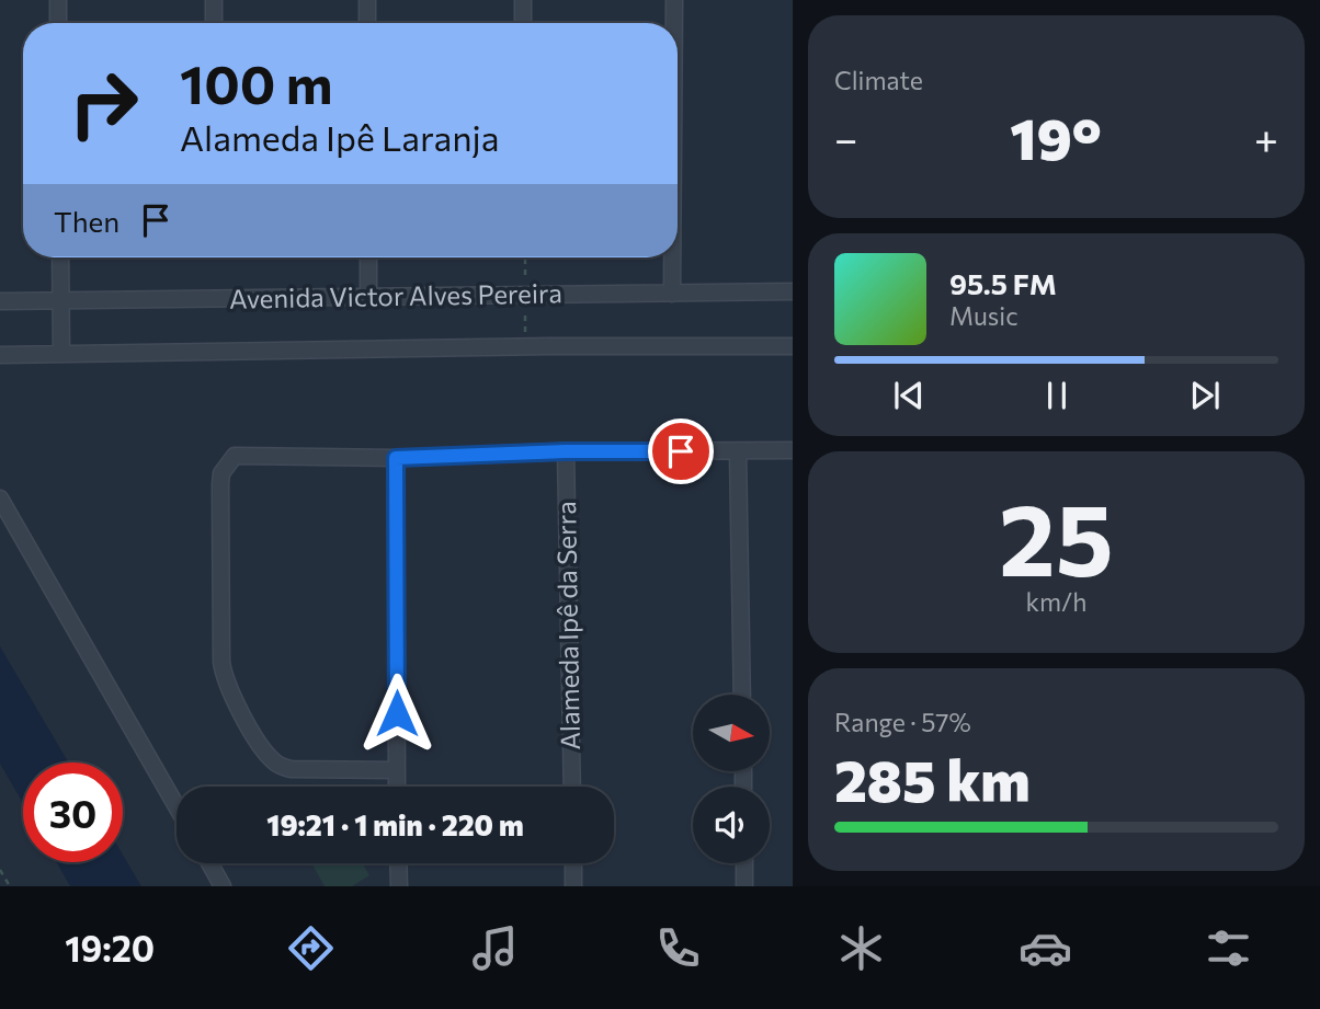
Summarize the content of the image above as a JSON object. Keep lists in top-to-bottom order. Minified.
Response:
{"streets":{"street":["Avenida Victor Alves Pereira","Alameda Ipê da Serra"]},"north":"right","page":{"tile":["Climate",["25","km/h"],["Range · 57%","285 km"]],"turn":["100 m","Alameda Ipê Laranja"],"heat":["−","19°","+"],"then":"Then","song":["95.5 FM","Music"],"limit":"30","trip":"19:21 · 1 min · 220 m","tabs":"19:20"}}
